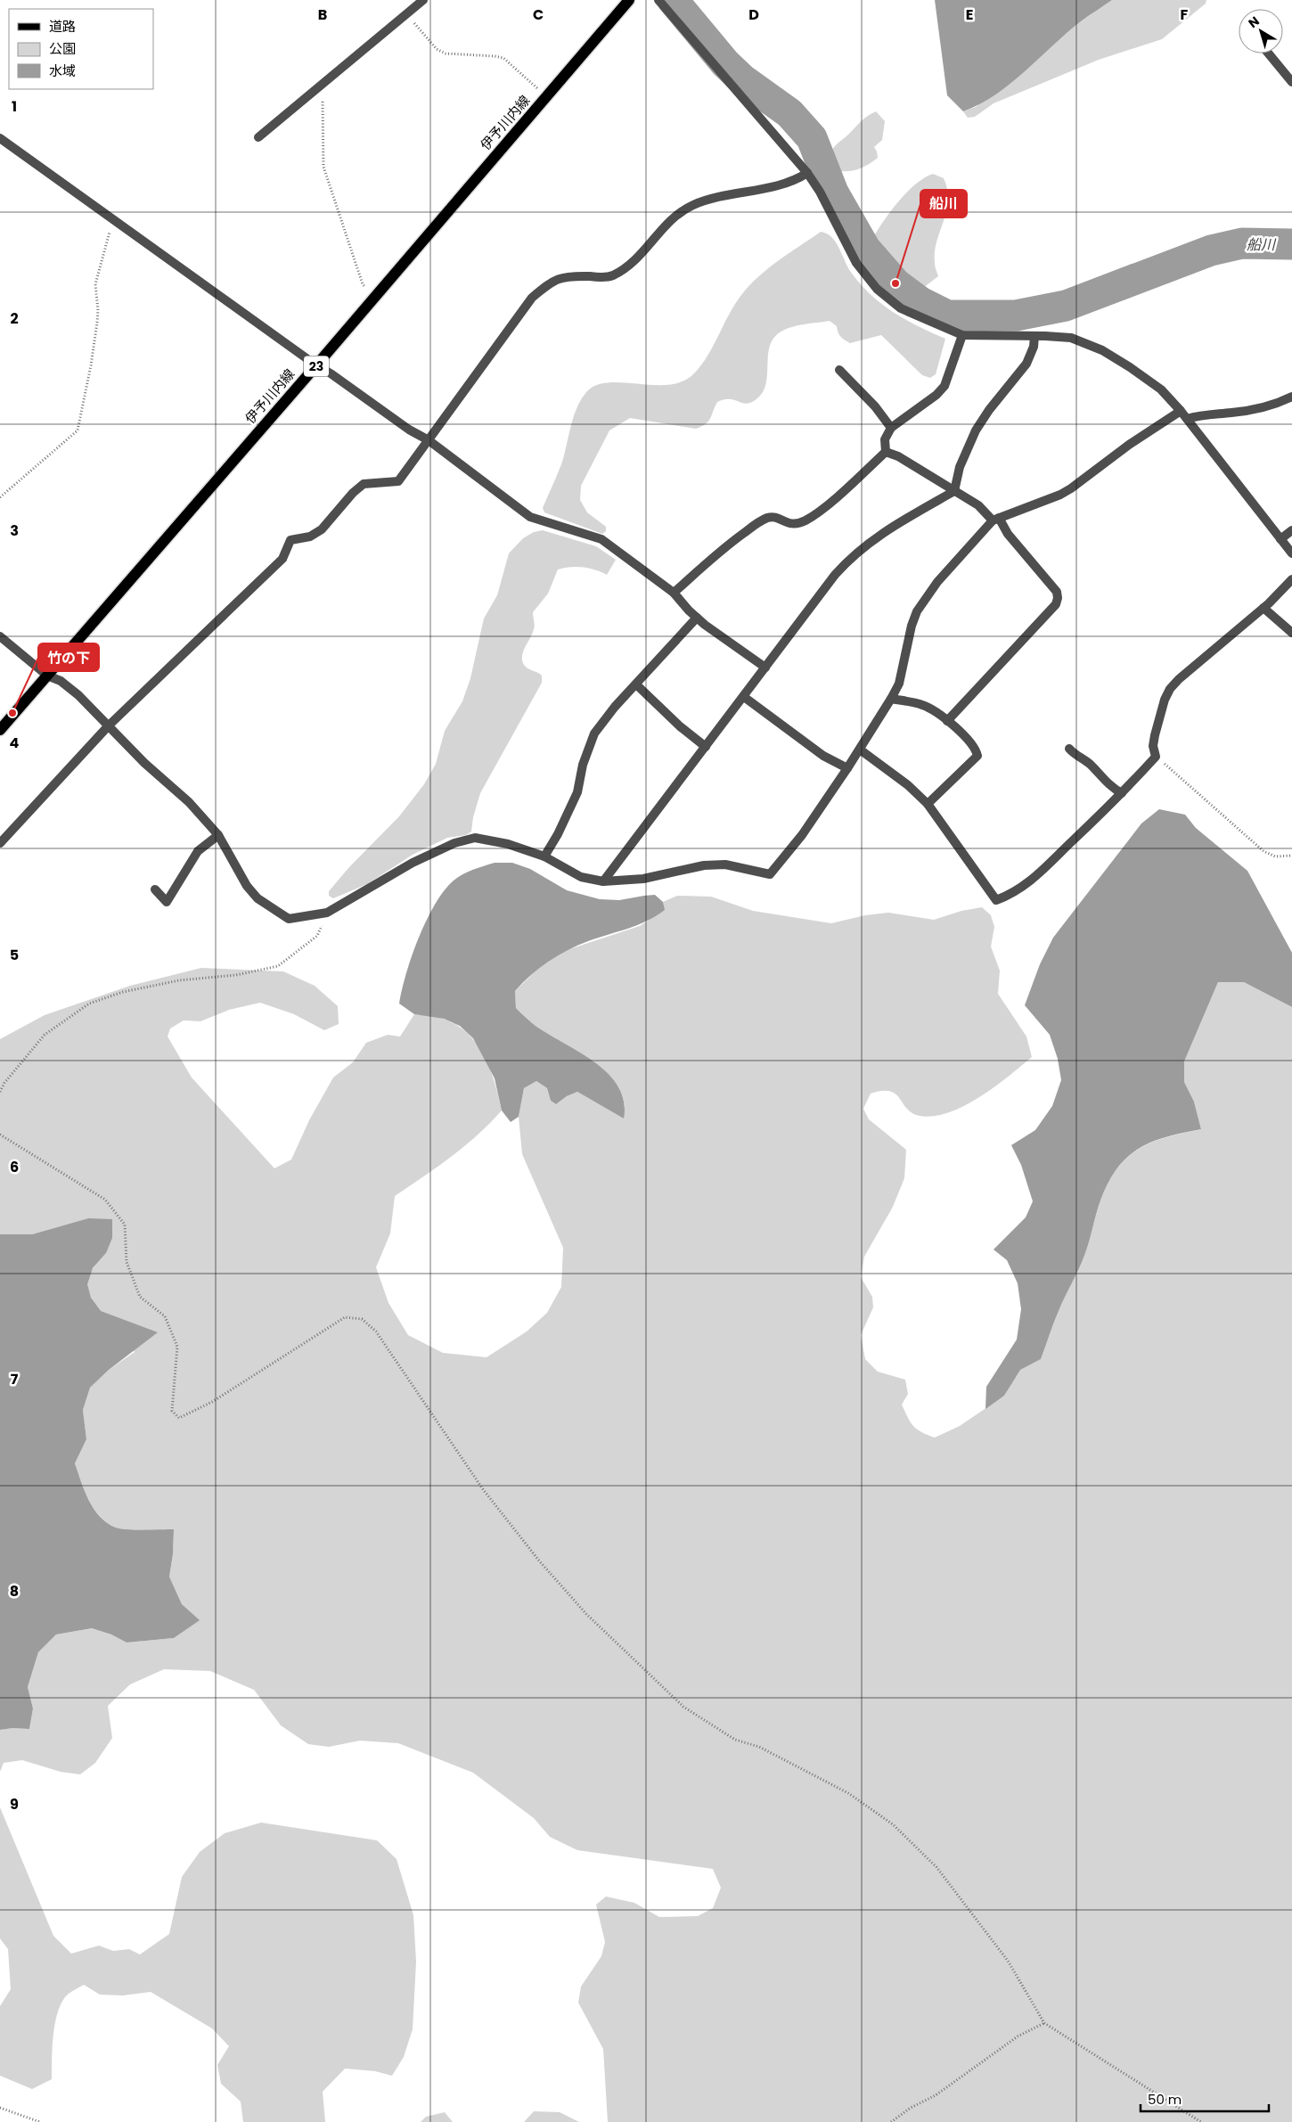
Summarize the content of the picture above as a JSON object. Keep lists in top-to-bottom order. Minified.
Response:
{"streets":{"main road":["伊予川内線","23"]},"water":["船川"],"places":["船川","竹の下"],"legend":["道路","公園","水域"],"scale_bar":"50 m","north":"top left","grid":{"columns":["B","C","D","E","F"],"rows":["1","2","3","4","5","6","7","8","9"]}}
